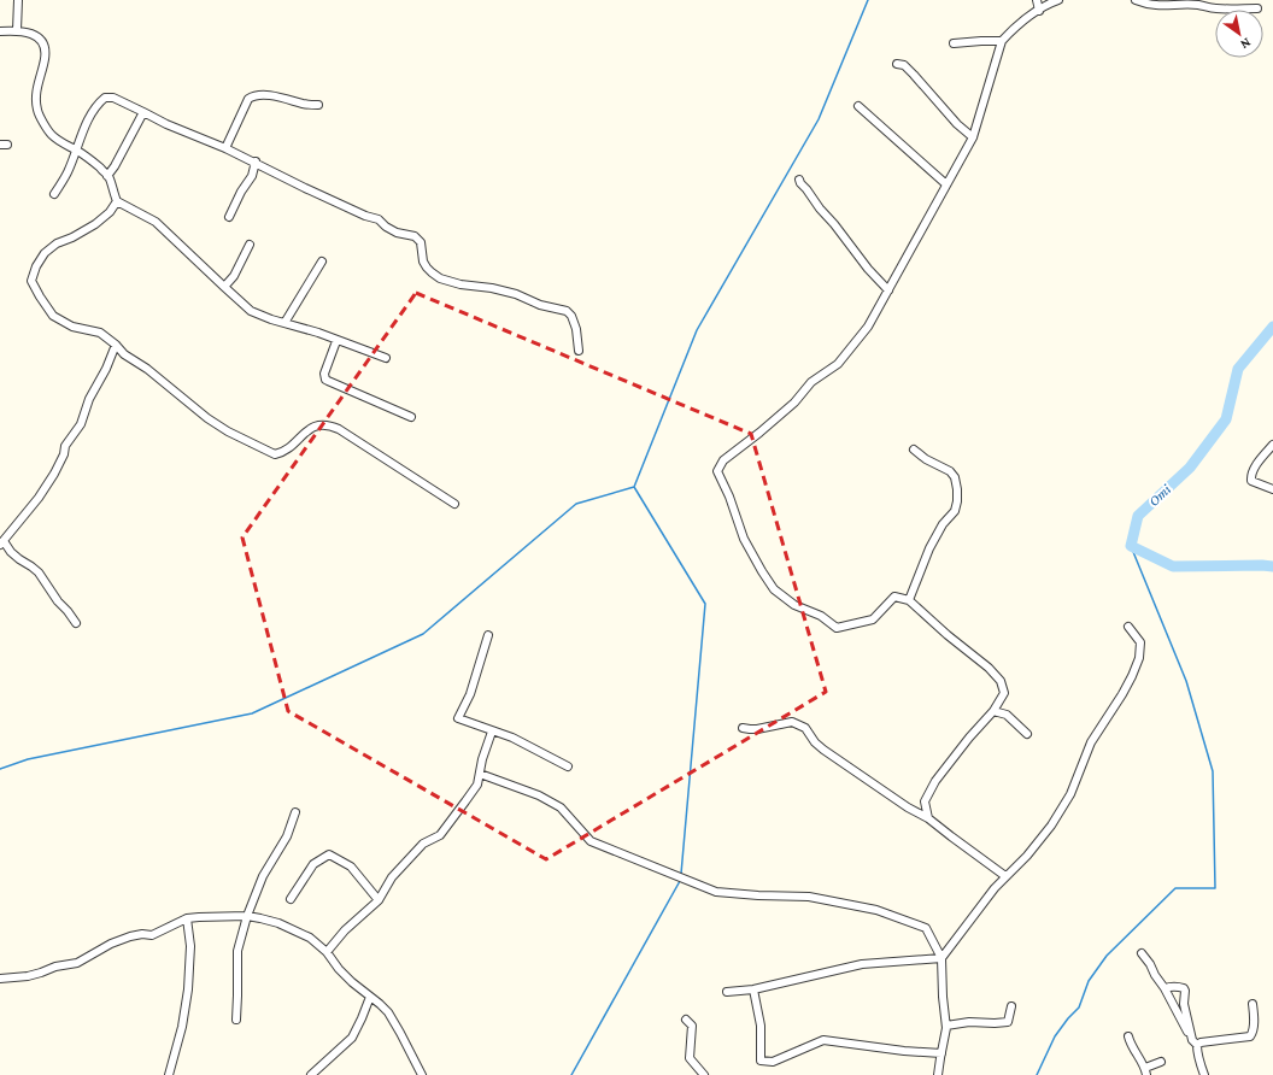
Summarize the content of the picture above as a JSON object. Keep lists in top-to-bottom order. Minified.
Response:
{"water":["Omi"],"north":"bottom right"}
